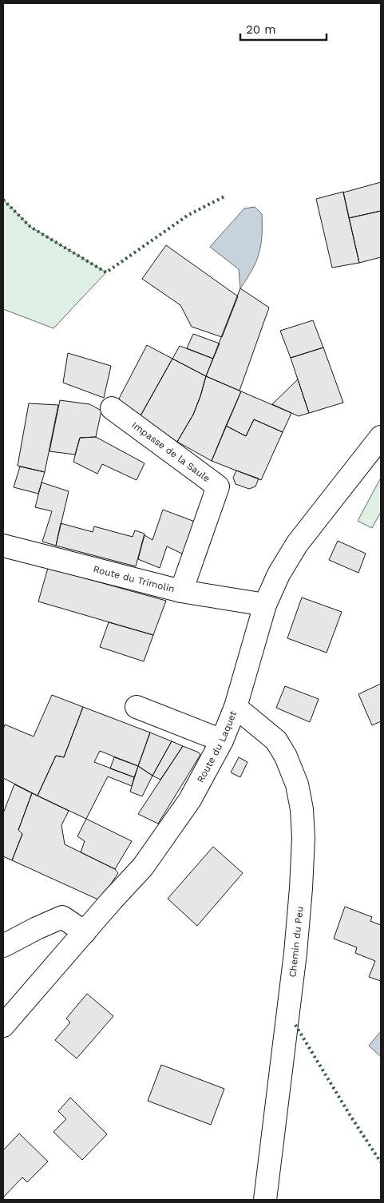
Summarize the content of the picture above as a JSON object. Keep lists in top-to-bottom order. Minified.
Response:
{"streets":{"street":["Impasse de la Saule","Route du Trimolin","Route du Laquet","Chemin du Peu"]},"crossings":[["Impasse de la Saule","Route du Trimolin"],["Route du Trimolin","Route du Laquet"],["Route du Laquet","Chemin du Peu"]],"scale_bar":"20 m"}
